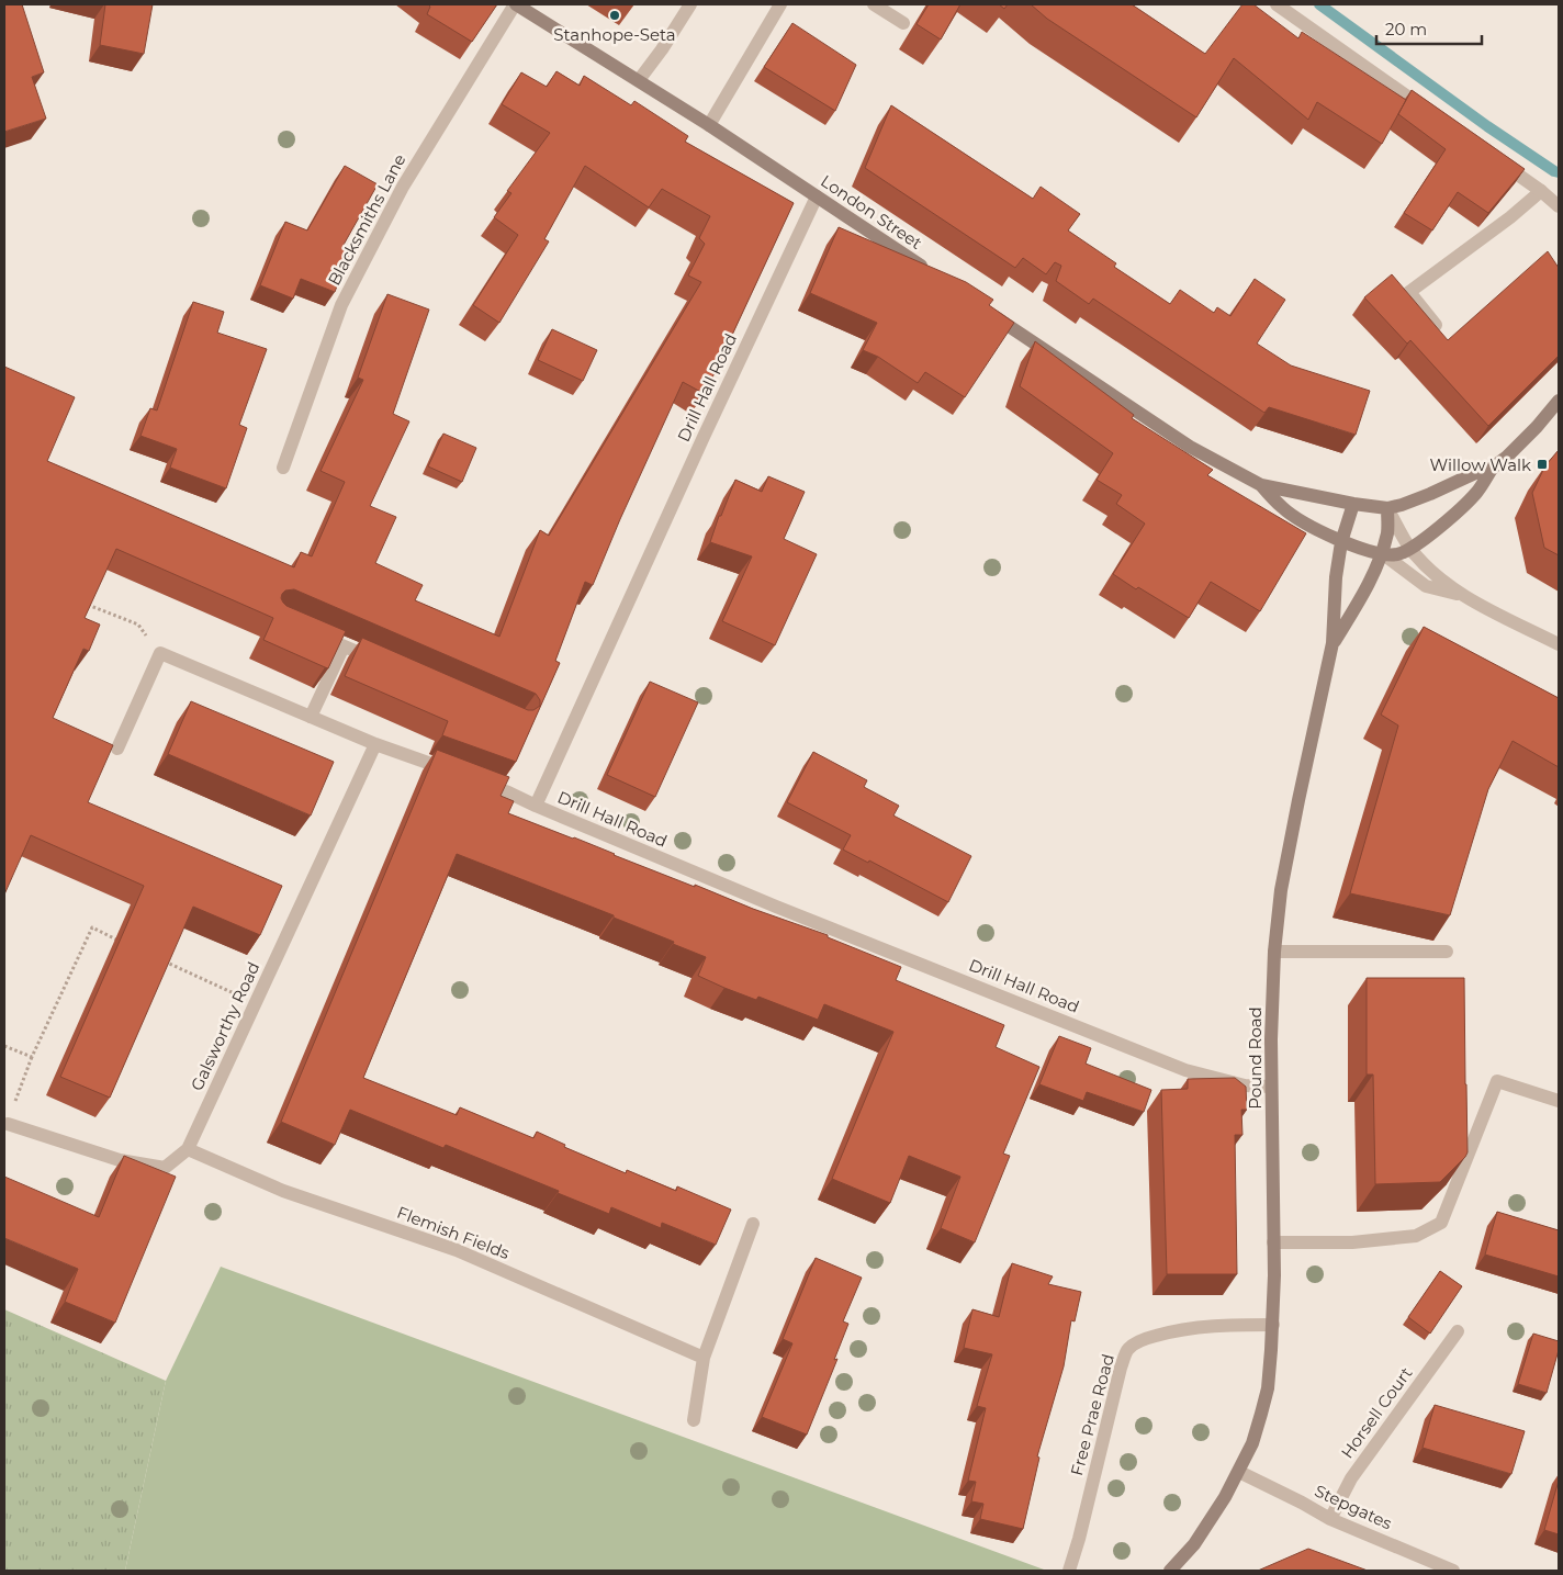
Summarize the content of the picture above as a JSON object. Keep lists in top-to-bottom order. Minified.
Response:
{"streets":{"main road":["London Street","Pound Road"],"street":["Blacksmiths Lane","Drill Hall Road","Galsworthy Road","Flemish Fields","Horsell Court","Free Prae Road","Stepgates"]},"crossings":[["London Street","Blacksmiths Lane"],["London Street","Drill Hall Road"],["Drill Hall Road","Pound Road"],["Galsworthy Road","Flemish Fields"],["Pound Road","Free Prae Road"],["Pound Road","Stepgates"],["Horsell Court","Stepgates"]],"places":{"other":["Stanhope-Seta"],"transit":["Willow Walk"]},"scale_bar":"20 m"}
